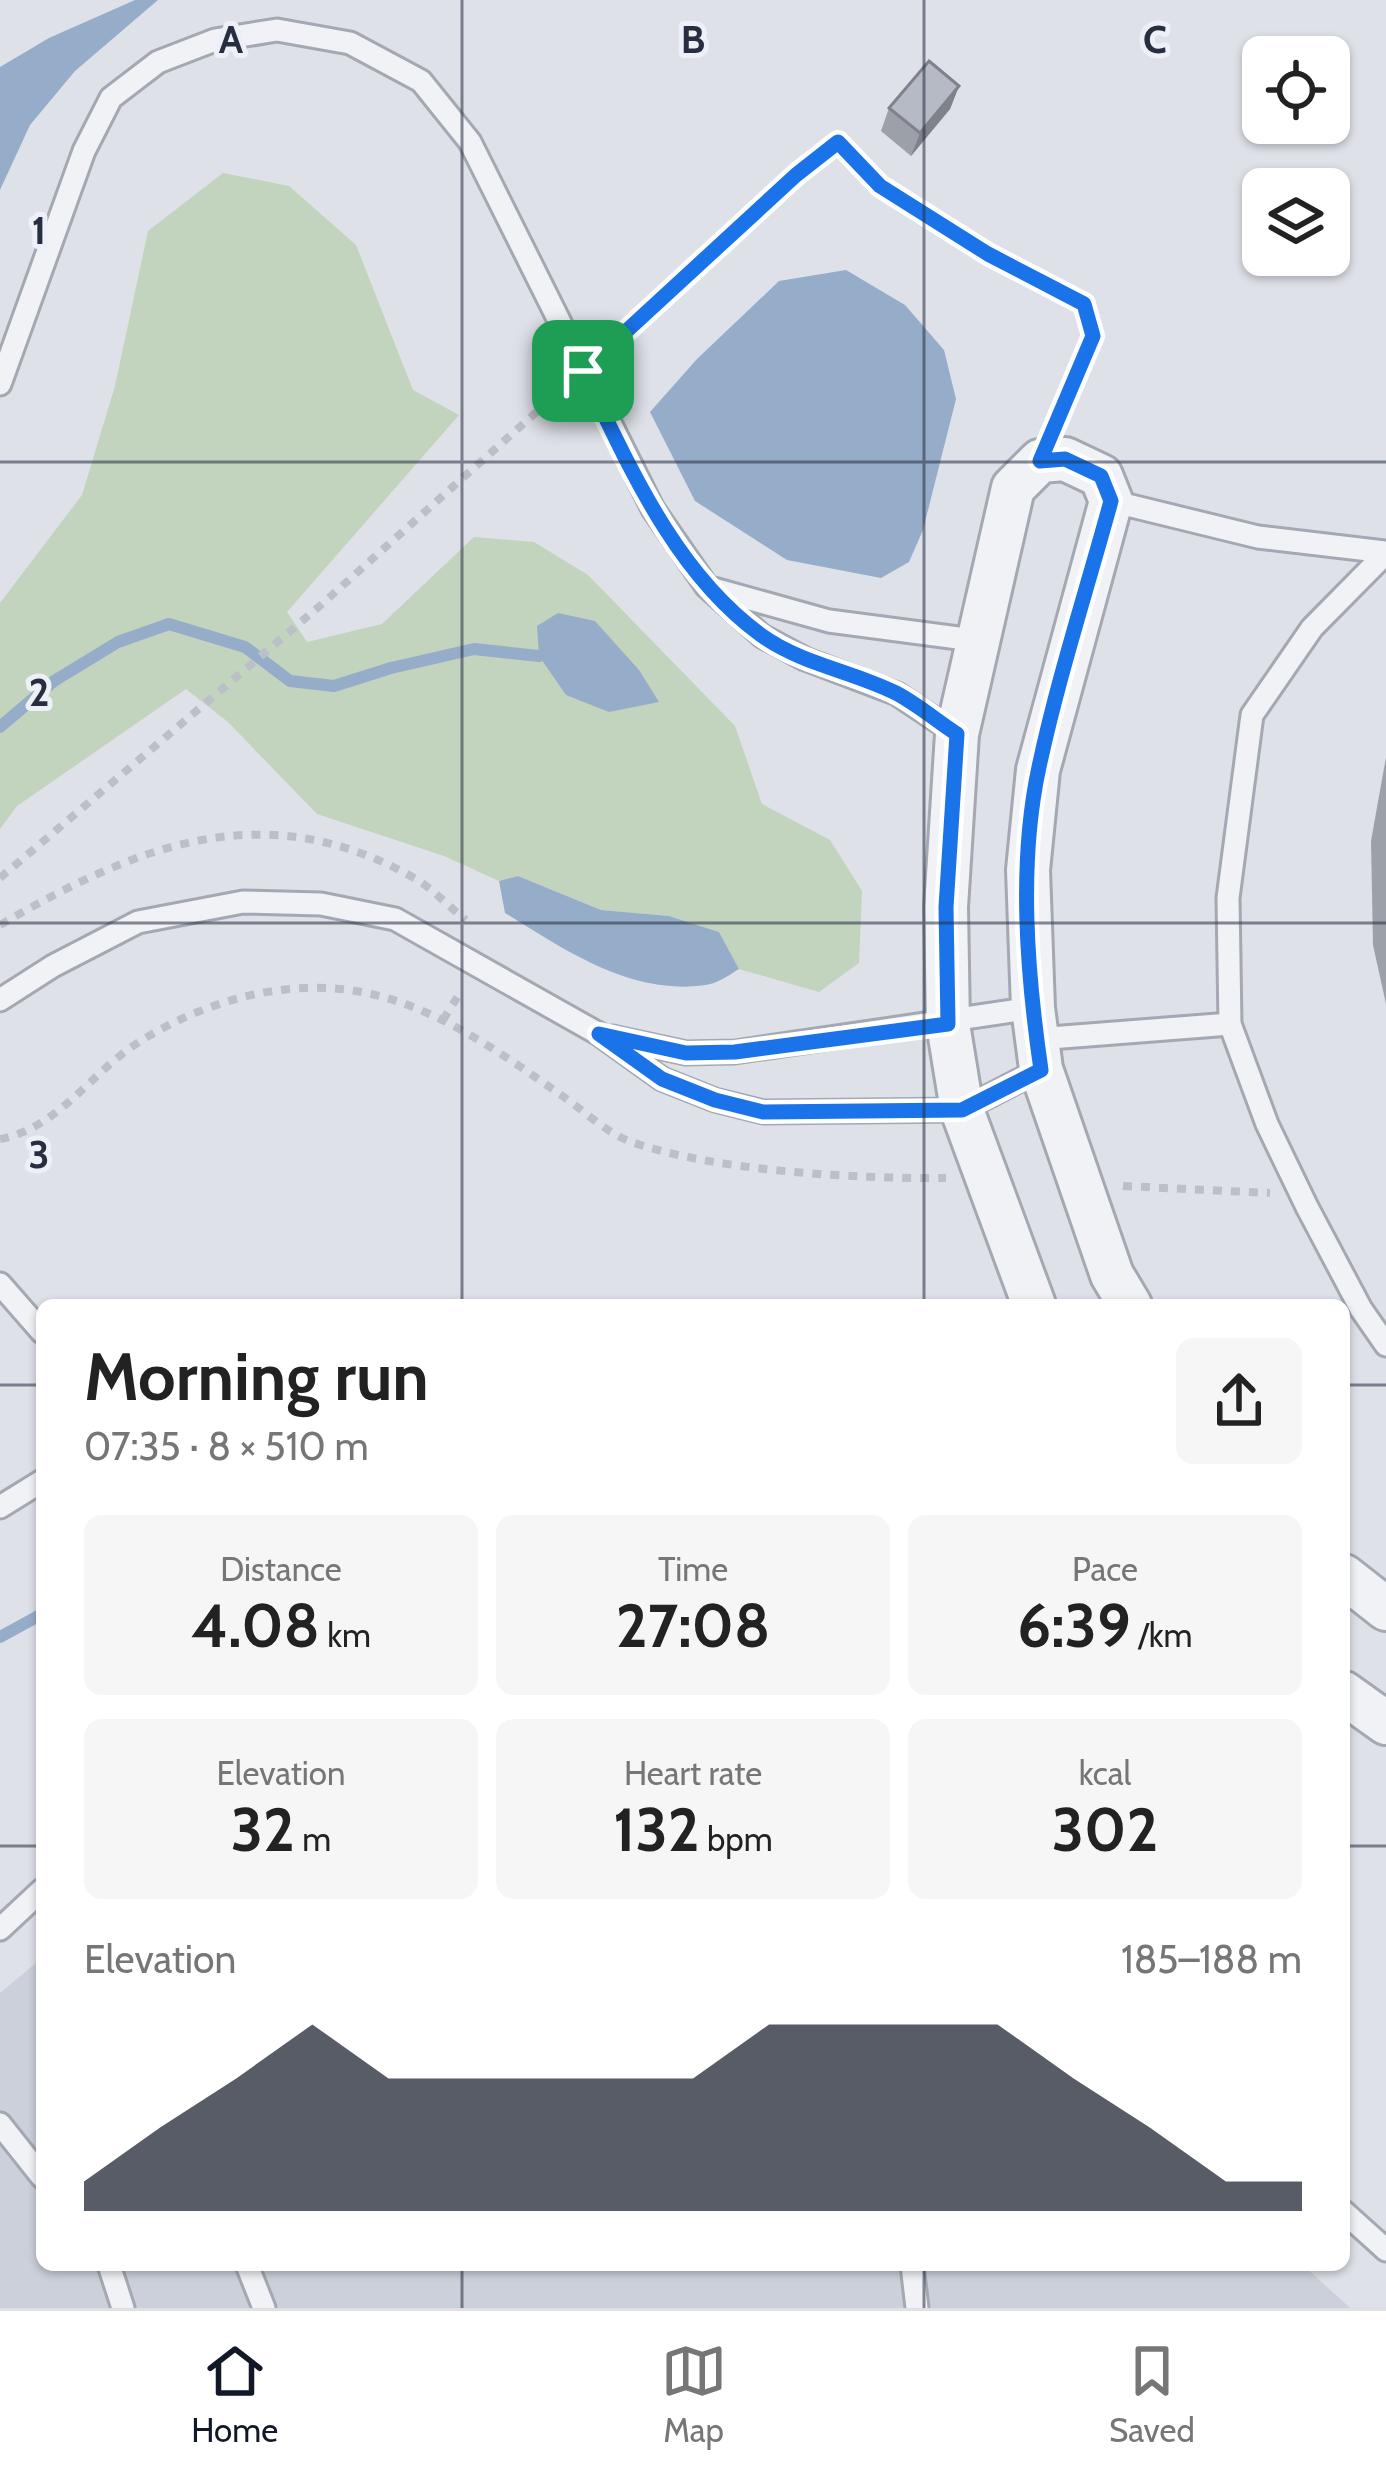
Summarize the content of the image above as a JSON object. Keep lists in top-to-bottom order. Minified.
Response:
{"page":{"heading":["Morning run","07:35 · 8 × 510 m"],"stats":[["Distance","4.08 km"],["Time","27:08"],["Pace","6:39 /km"],["Elevation","32 m"],["Heart rate","132 bpm"],["kcal","302"]],"chart":["Elevation","185–188 m"],"tabs":["Home","Map","Saved"]},"grid":{"columns":["A","B","C"],"rows":["1","2","3"]}}
